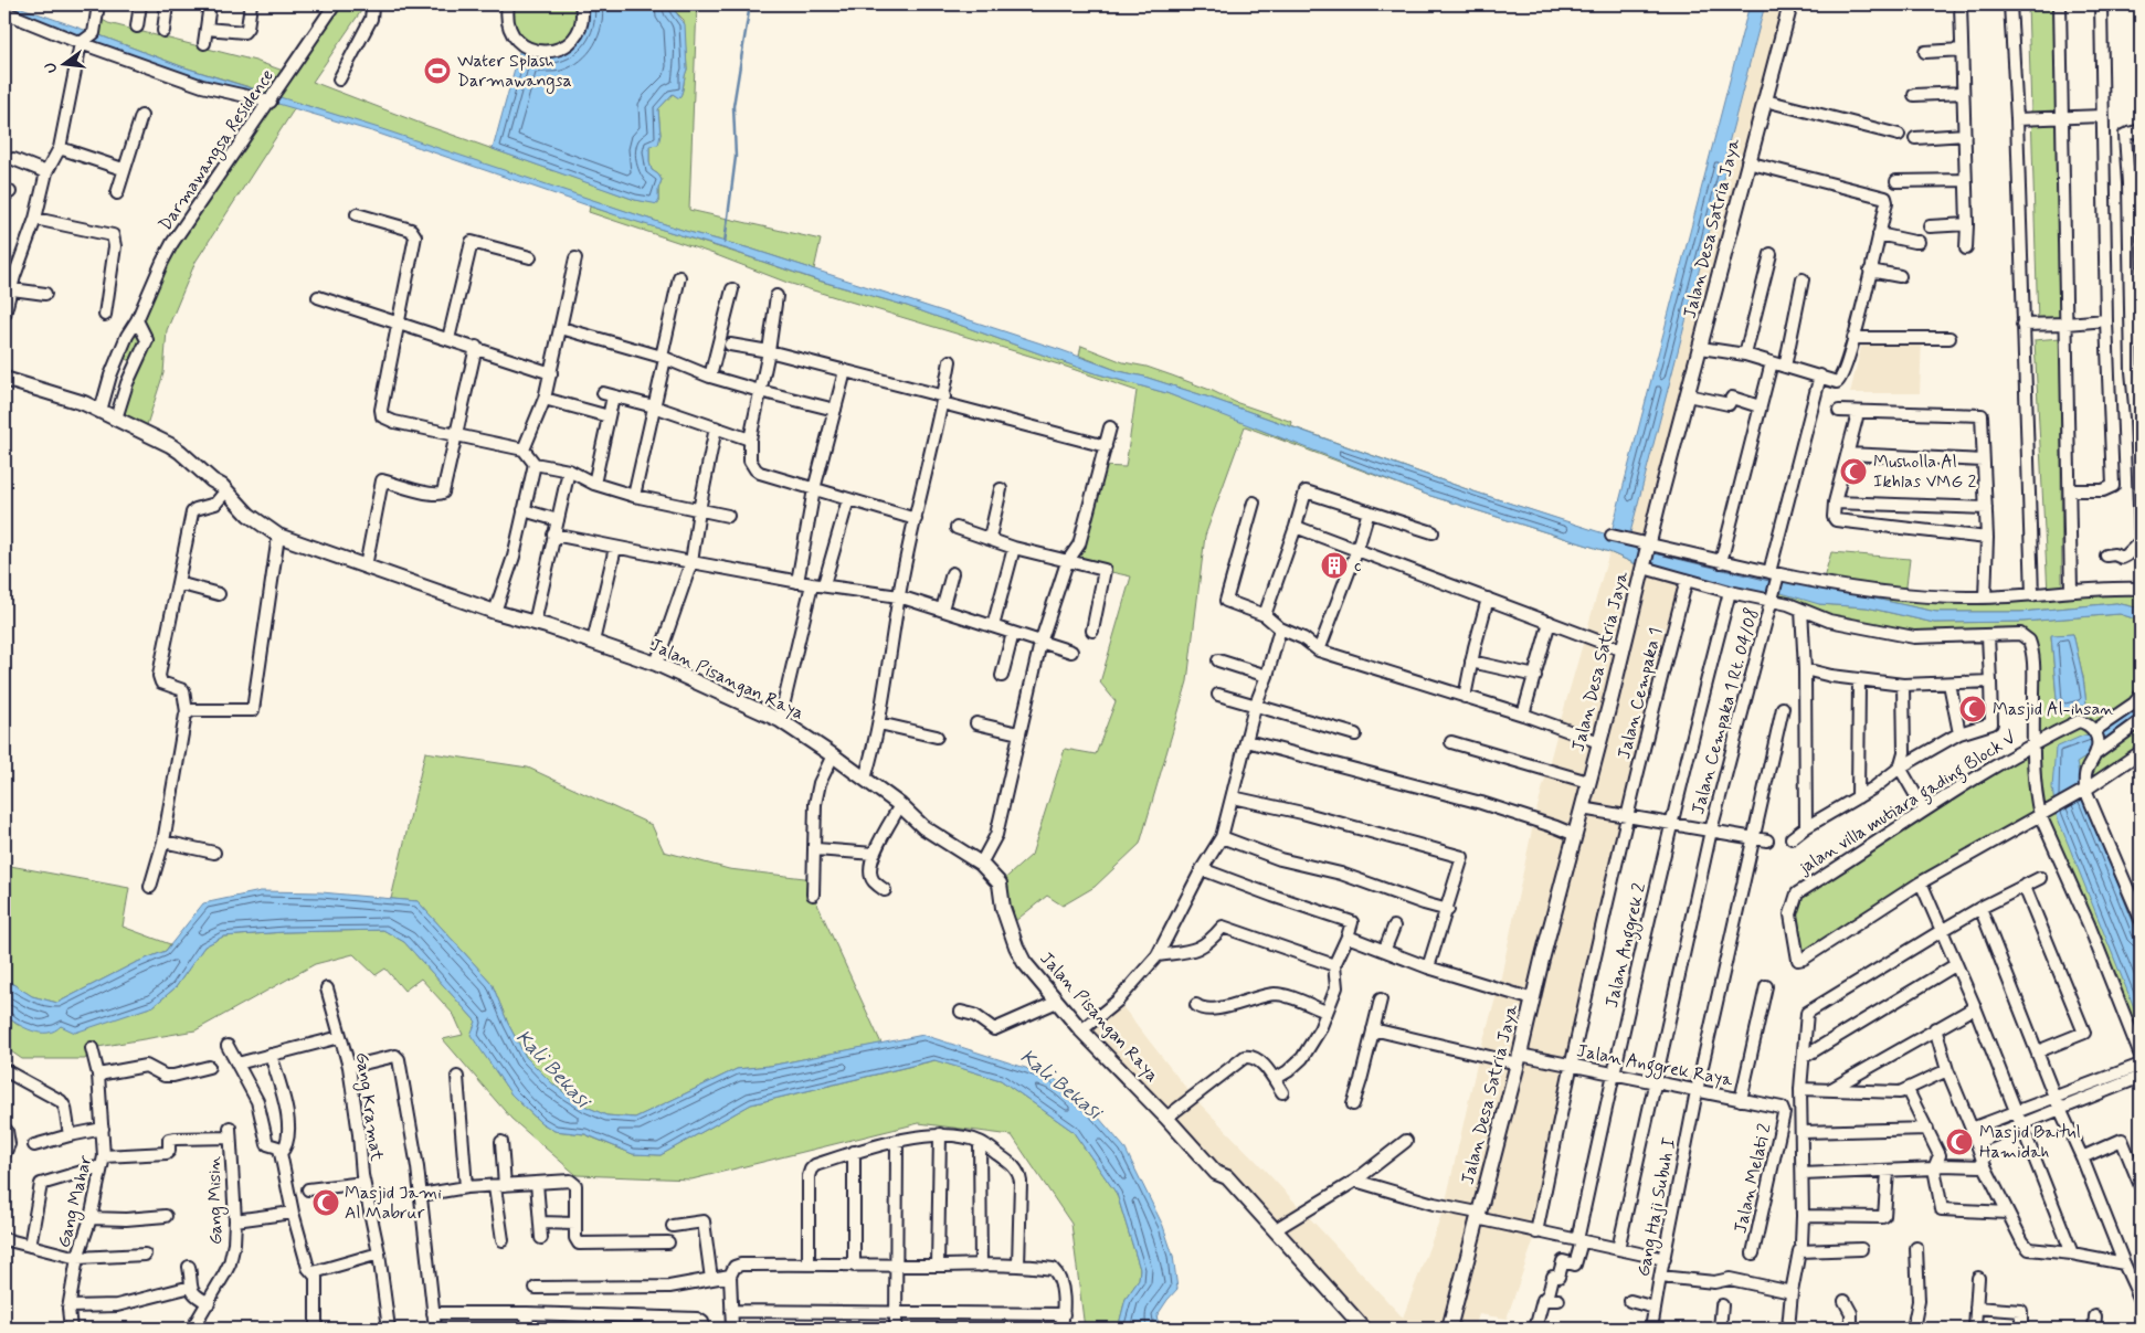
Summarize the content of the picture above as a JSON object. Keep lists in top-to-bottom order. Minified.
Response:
{"streets":{"street":["Darmawangsa Residence","Jalan Desa Satria Jaya","Jalan Pisangan Raya","Jalan Cempaka 1","Jalan Cempaka 1 Rt. 04/08","jalan villa mutiara gading Block V","Jalan Anggrek 2","Jalan Anggrek Raya","Gang Kramat","Jalan Melati 2","Gang Misin","Gang Mahar","Gang Haji Subuh I"]},"crossings":[["Darmawangsa Residence","Jalan Pisangan Raya"],["Jalan Desa Satria Jaya","jalan villa mutiara gading Block V"],["Jalan Desa Satria Jaya","Jalan Anggrek Raya"],["Jalan Cempaka 1","jalan villa mutiara gading Block V"],["Jalan Cempaka 1","Jalan Anggrek Raya"],["Jalan Cempaka 1 Rt. 04/08","jalan villa mutiara gading Block V"],["Jalan Cempaka 1 Rt. 04/08","Jalan Anggrek Raya"],["jalan villa mutiara gading Block V","Jalan Anggrek 2"],["Jalan Anggrek 2","Jalan Anggrek Raya"],["Jalan Anggrek Raya","Jalan Melati 2"],["Jalan Anggrek Raya","Gang Haji Subuh I"],["Gang Misin","Gang Mahar"]],"water":["Kali Bekasi"],"places":{"sports":["Water Splash Darmawangsa"],"mosque":["Musholla Al Ikhlas VMG 2","Masjid Al-ihsan","Masjid Baitul Hamidah","Masjid Jami Al Mabrur"],"building":["c"]},"north":"left"}
